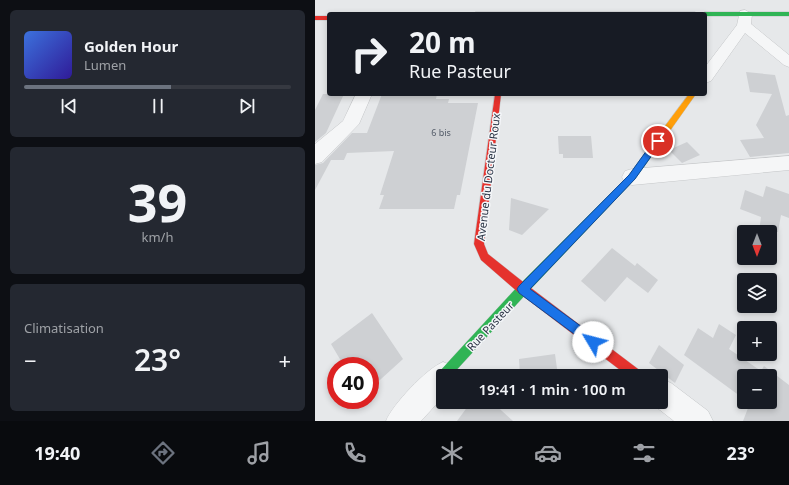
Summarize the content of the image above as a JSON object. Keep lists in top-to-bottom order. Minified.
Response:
{"streets":{"street":["Avenue du Docteur Roux","Rue Pasteur"]},"crossings":[["Avenue du Docteur Roux","Rue Pasteur"]],"house_numbers":["6 bis"],"north":"bottom","page":{"turn":["20 m","Rue Pasteur"],"song":["Golden Hour","Lumen"],"tile":[["39","km/h"],"Climatisation"],"map_buttons":["+","−"],"heat":["−","23°","+"],"limit":"40","trip":"19:41 · 1 min · 100 m","tabs":["19:40","23°"]}}
